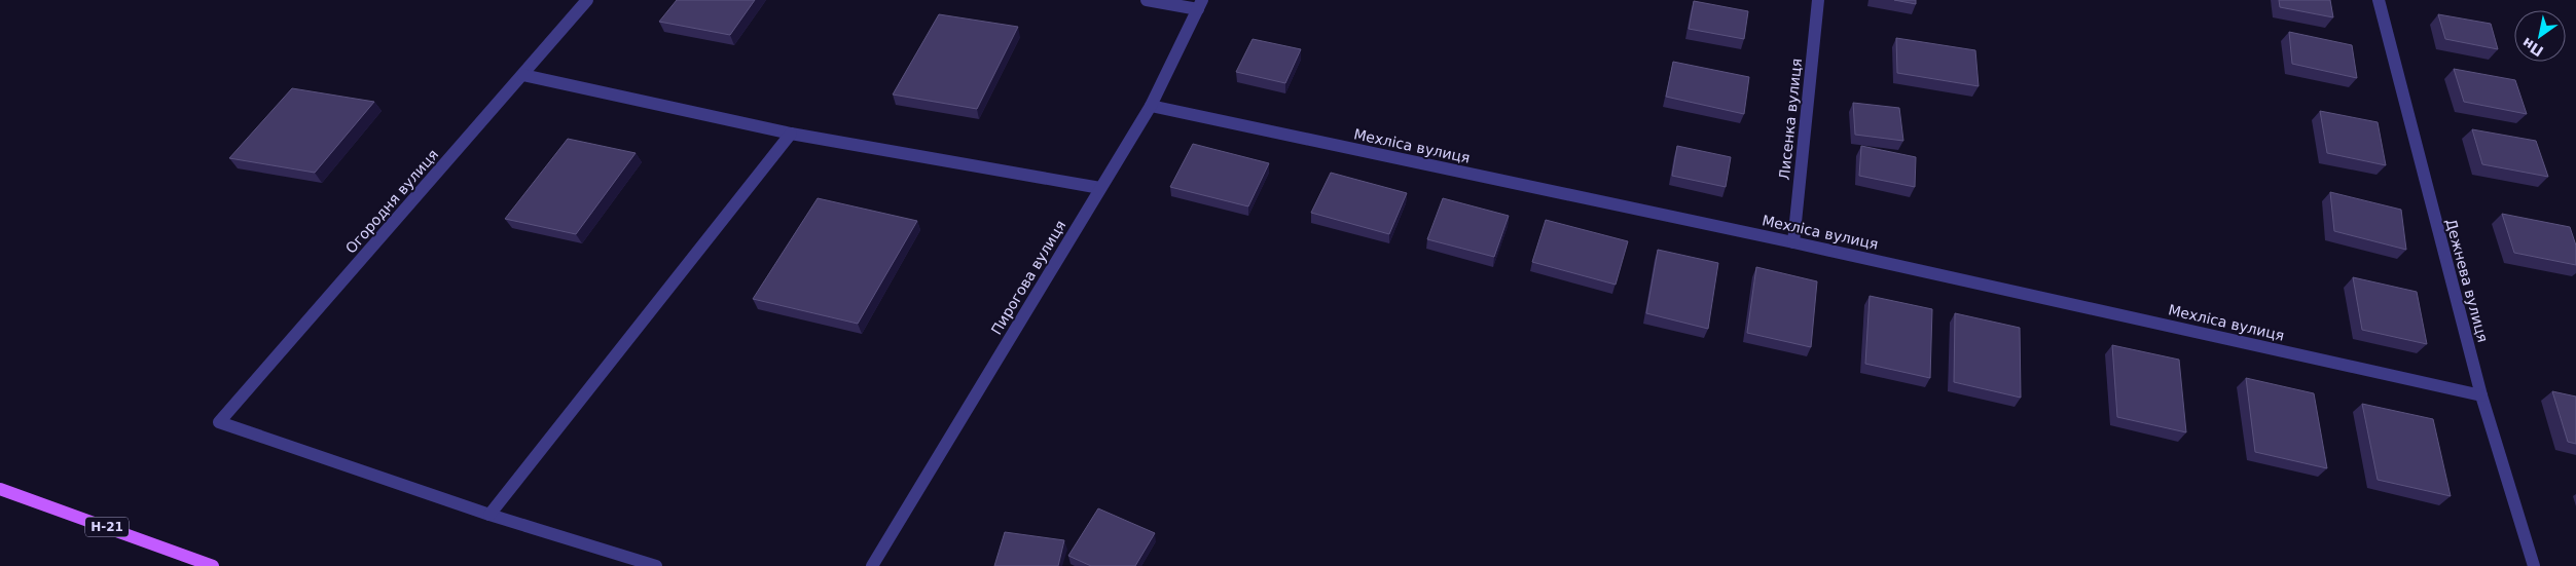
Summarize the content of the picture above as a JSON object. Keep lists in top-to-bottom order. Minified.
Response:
{"streets":{"main road":["Н-21"],"street":["Лисенка вулиця","Мехліса вулиця","Огородня вулиця","Пирогова вулиця","Дежнева вулиця"]},"crossings":[["Лисенка вулиця","Мехліса вулиця"],["Мехліса вулиця","Пирогова вулиця"],["Мехліса вулиця","Дежнева вулиця"]],"north":"bottom left"}
